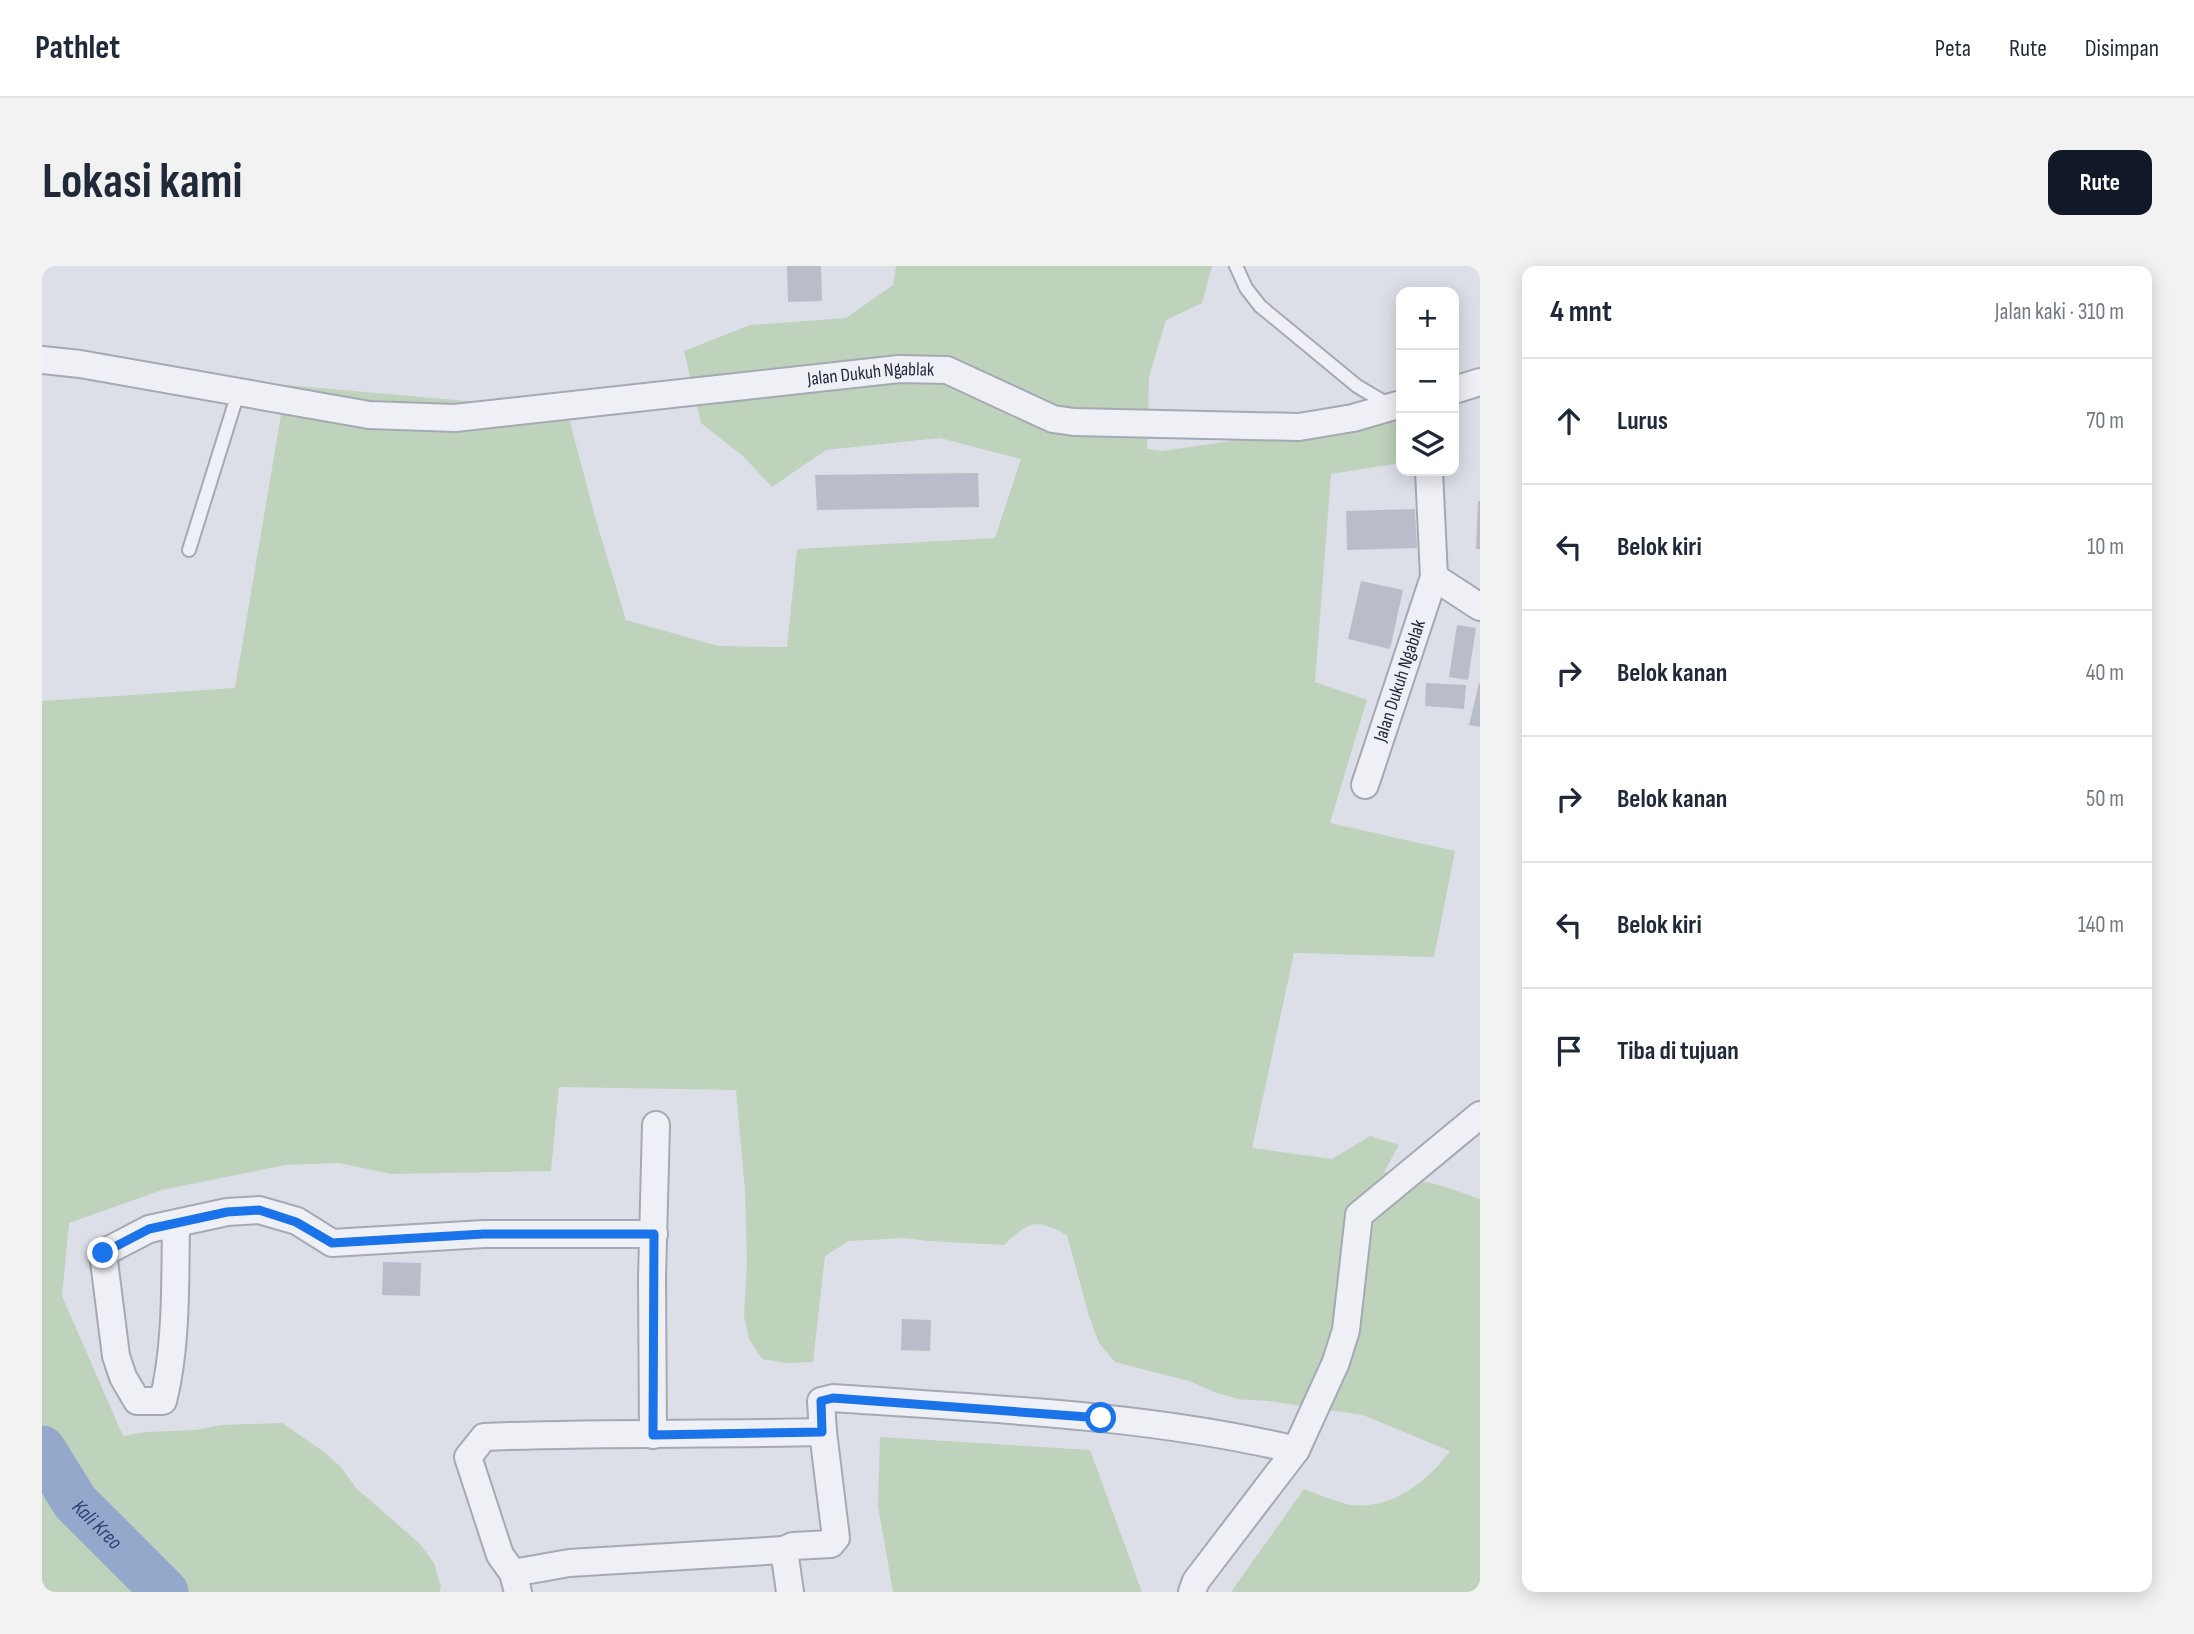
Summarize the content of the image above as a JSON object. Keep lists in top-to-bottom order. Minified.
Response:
{"streets":{"street":["Jalan Dukuh Ngablak"]},"water":["Kali Kreo"],"page":{"header":"Pathlet","nav":["Peta","Rute","Disimpan"],"buttons":"Rute","title":"Lokasi kami","heading":["4 mnt","Jalan kaki · 310 m"],"map_buttons":["+","−"],"list":[["Lurus","70 m"],["Belok kiri","10 m"],["Belok kanan","40 m"],["Belok kanan","50 m"],["Belok kiri","140 m"],"Tiba di tujuan"]}}
